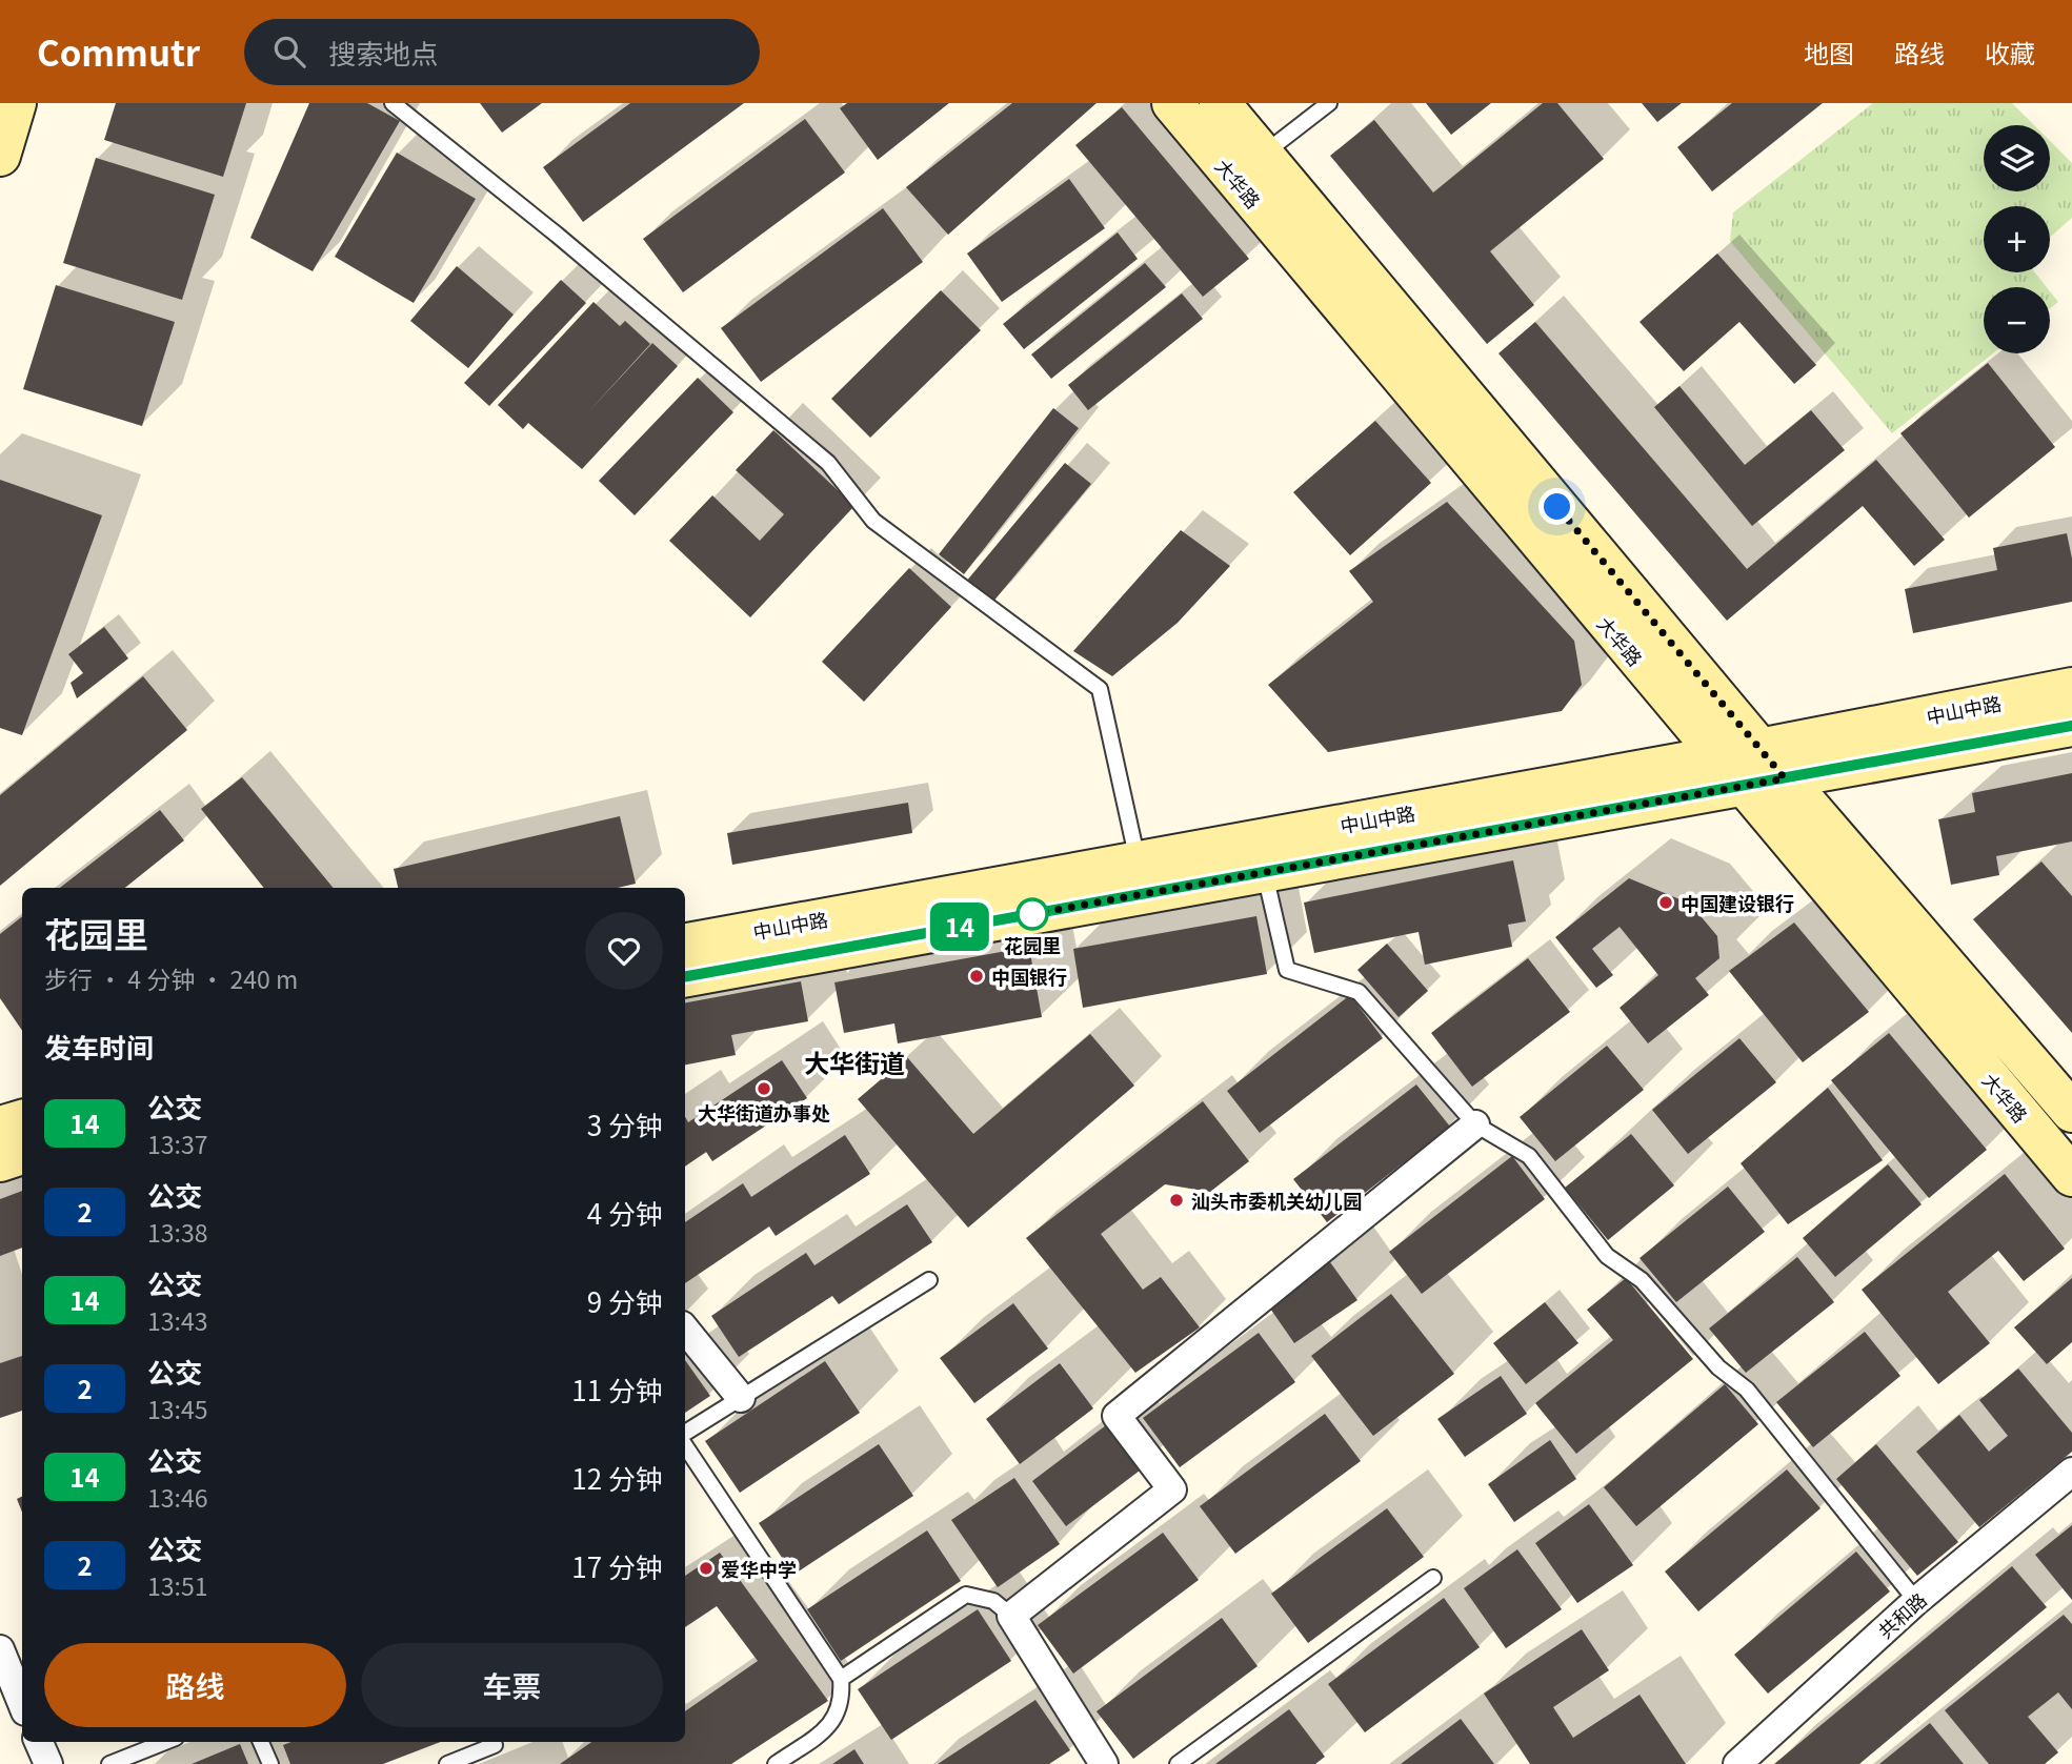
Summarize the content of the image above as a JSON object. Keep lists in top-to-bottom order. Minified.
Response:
{"streets":{"main road":["大华路","中山中路"],"street":["共和路"]},"crossings":[["大华路","中山中路"]],"districts":["大华街道"],"places":["中国建设银行","花园里","中国银行","大华街道办事处","汕头市委机关幼儿园","爱华中学"],"lines":["bus line 14"],"page":{"header":"Commutr","search":"搜索地点","nav":["地图","路线","收藏"],"on_map":"14","map_buttons":["+","−"],"heading":[["花园里","步行 · 4 分钟 · 240 m"],"发车时间"],"list":[{"mark":"14","name":"公交","note":"13:37","value":"3 分钟"},{"mark":"2","name":"公交","note":"13:38","value":"4 分钟"},{"mark":"14","name":"公交","note":"13:43","value":"9 分钟"},{"mark":"2","name":"公交","note":"13:45","value":"11 分钟"},{"mark":"14","name":"公交","note":"13:46","value":"12 分钟"},{"mark":"2","name":"公交","note":"13:51","value":"17 分钟"}],"buttons":["路线","车票"]}}
